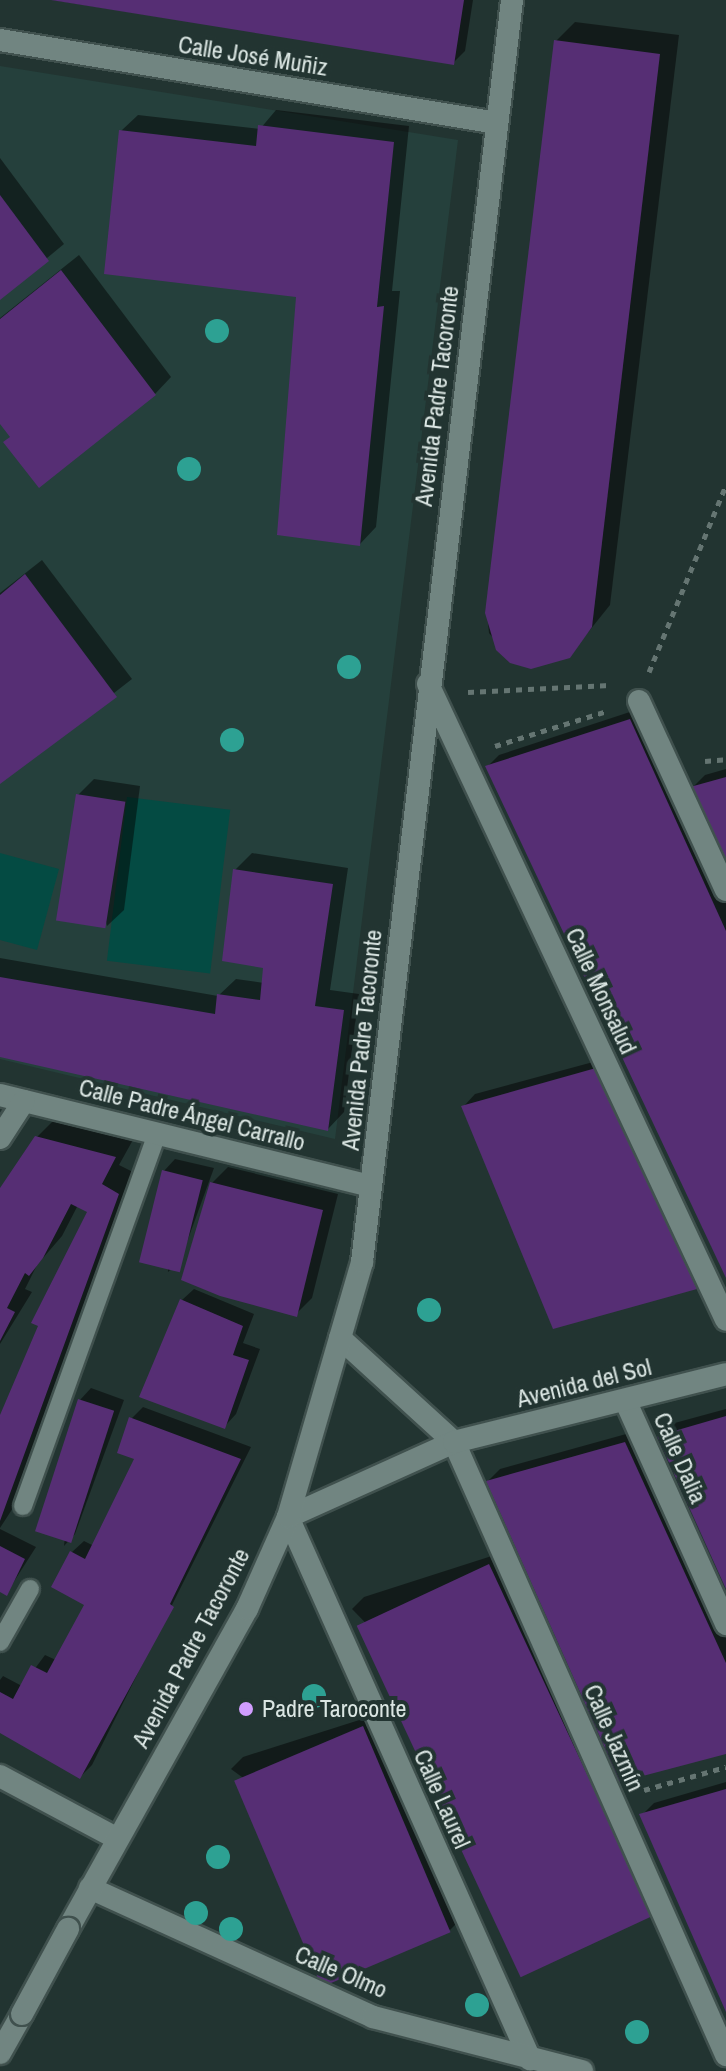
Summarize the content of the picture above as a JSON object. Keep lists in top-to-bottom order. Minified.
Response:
{"streets":{"street":["Calle José Muñiz","Avenida Padre Tacoronte","Calle Monsalud","Calle Padre Ángel Carrallo","Avenida del Sol","Calle Dalia","Calle Jazmín","Calle Laurel","Calle Olmo"]},"crossings":[["Calle José Muñiz","Avenida Padre Tacoronte"],["Avenida Padre Tacoronte","Calle Monsalud"],["Avenida Padre Tacoronte","Calle Padre Ángel Carrallo"],["Avenida Padre Tacoronte","Avenida del Sol"],["Avenida Padre Tacoronte","Calle Laurel"],["Avenida Padre Tacoronte","Calle Olmo"],["Avenida del Sol","Calle Dalia"],["Avenida del Sol","Calle Jazmín"],["Avenida del Sol","Calle Laurel"],["Calle Laurel","Calle Olmo"]],"places":["Padre Taroconte"]}
